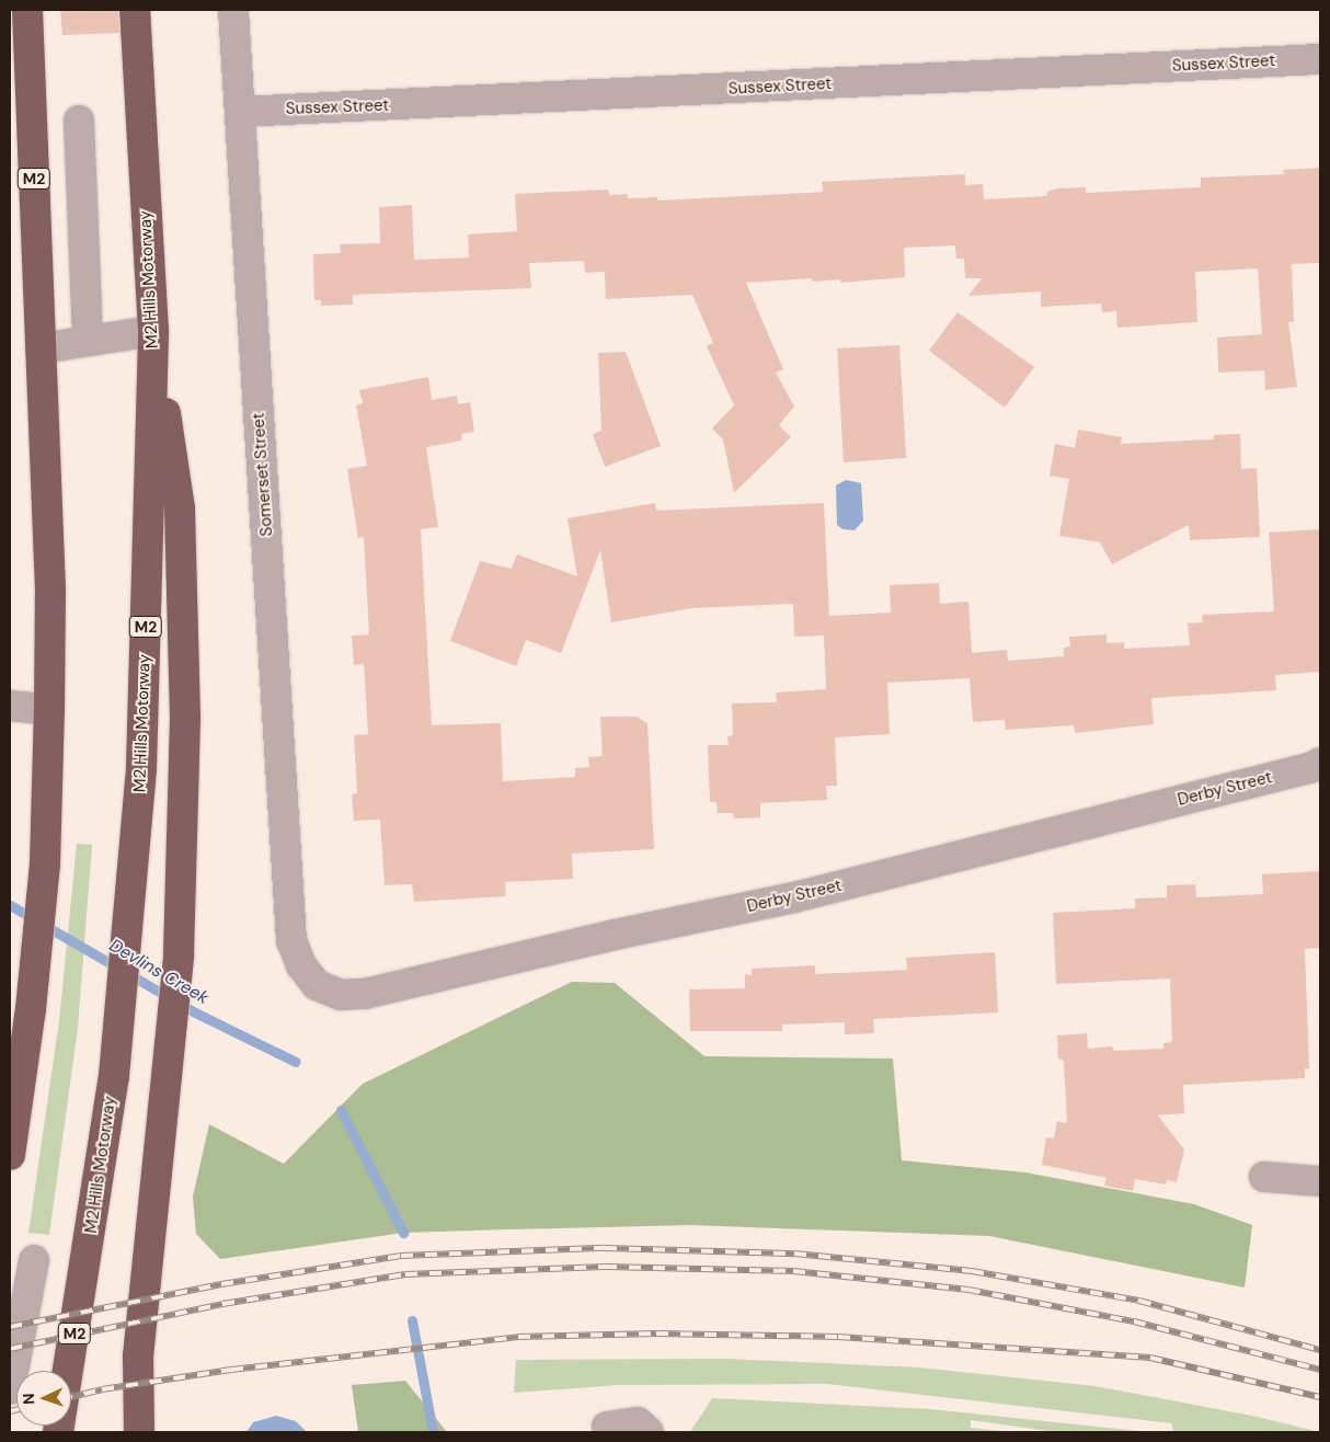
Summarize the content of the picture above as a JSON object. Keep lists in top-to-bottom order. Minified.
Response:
{"streets":{"highway":["M2","M2 Hills Motorway"],"street":["Sussex Street","Somerset Street","Derby Street"]},"crossings":[["Sussex Street","Somerset Street"],["Somerset Street","Derby Street"]],"water":["Devlins Creek"],"north":"left"}
